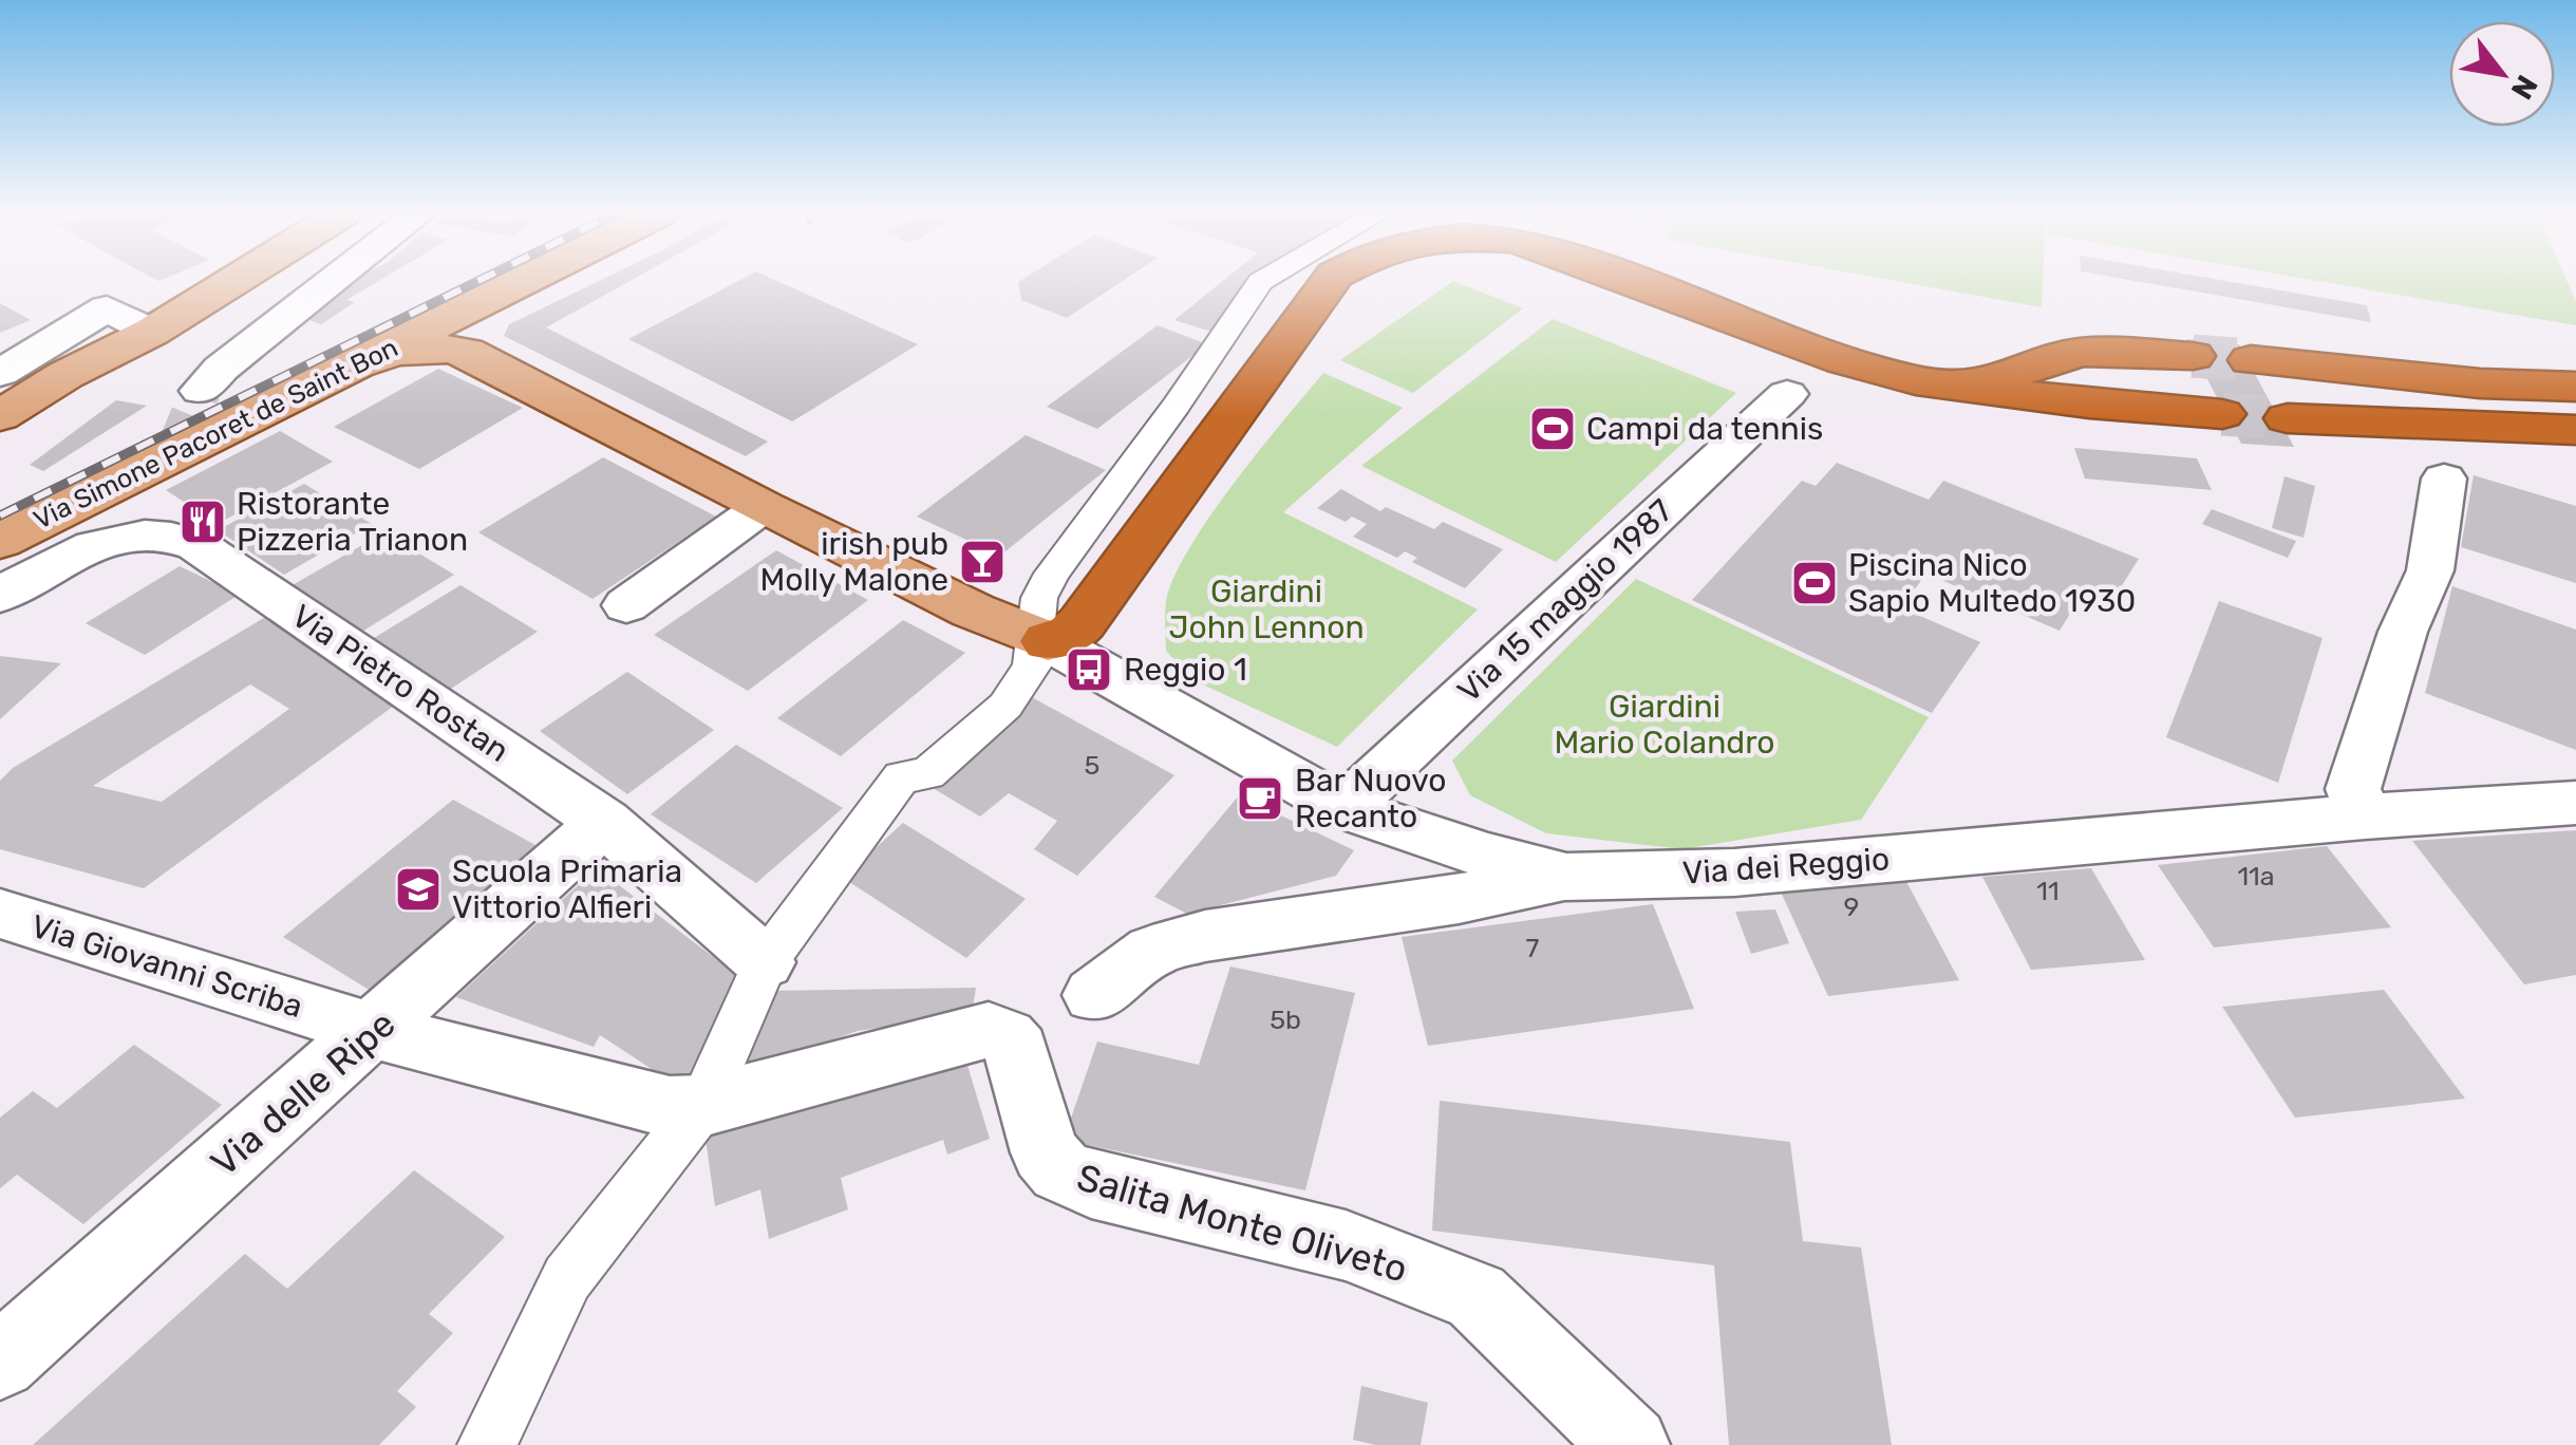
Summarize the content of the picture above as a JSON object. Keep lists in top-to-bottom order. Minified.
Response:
{"streets":{"main road":["Via Simone Pacoret de Saint Bon"],"street":["Via 15 maggio 1987","Via Pietro Rostan","Via dei Reggio","Via Giovanni Scriba","Via delle Ripe","Salita Monte Oliveto"]},"crossings":[["Via 15 maggio 1987","Via dei Reggio"],["Via Pietro Rostan","Via delle Ripe"],["Via Giovanni Scriba","Via delle Ripe"],["Via Giovanni Scriba","Salita Monte Oliveto"]],"parks":["Giardini John Lennon","Giardini Mario Colandro"],"places":{"sports":["Campi da tennis","Piscina Nico Sapio Multedo 1930"],"restaurant":["Ristorante Pizzeria Trianon"],"bar":["irish pub Molly Malone"],"bus stop":["Reggio 1"],"cafe":["Bar Nuovo Recanto"],"school or university":["Scuola Primaria Vittorio Alfieri"]},"house_numbers":["5","11a","11","9","7","5b"],"north":"bottom right"}
